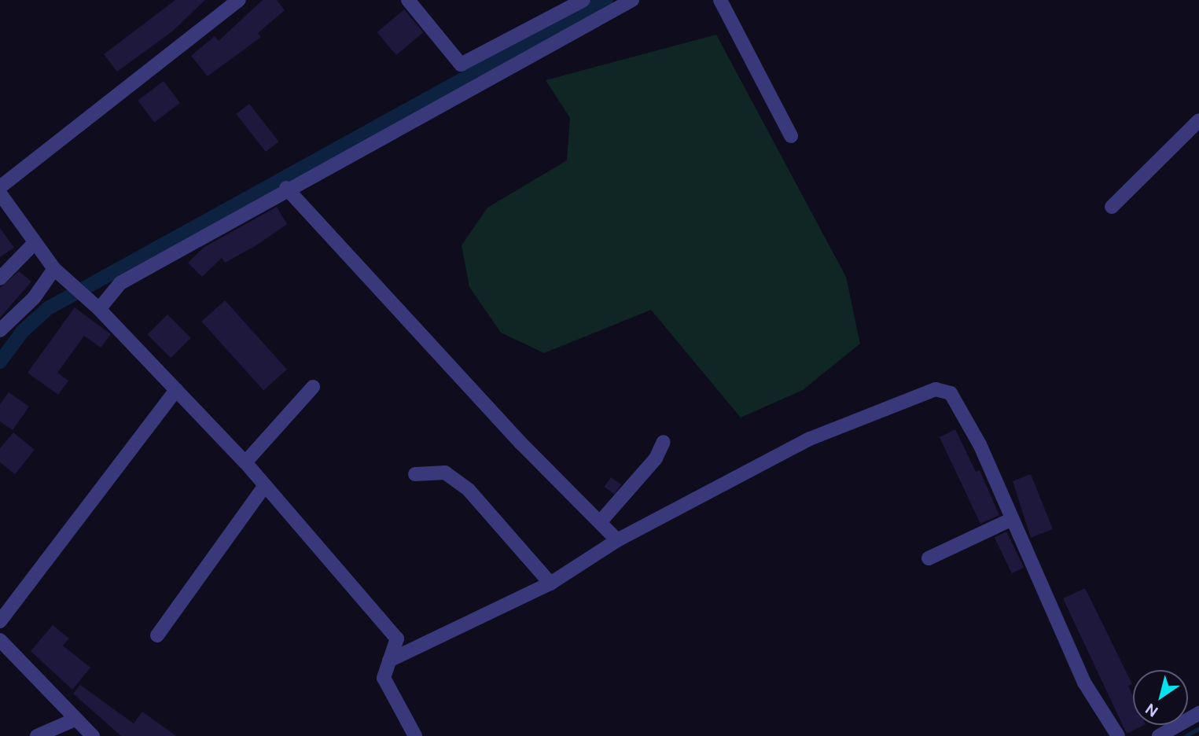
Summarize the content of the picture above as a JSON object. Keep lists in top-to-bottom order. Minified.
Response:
{"north":"bottom left"}
